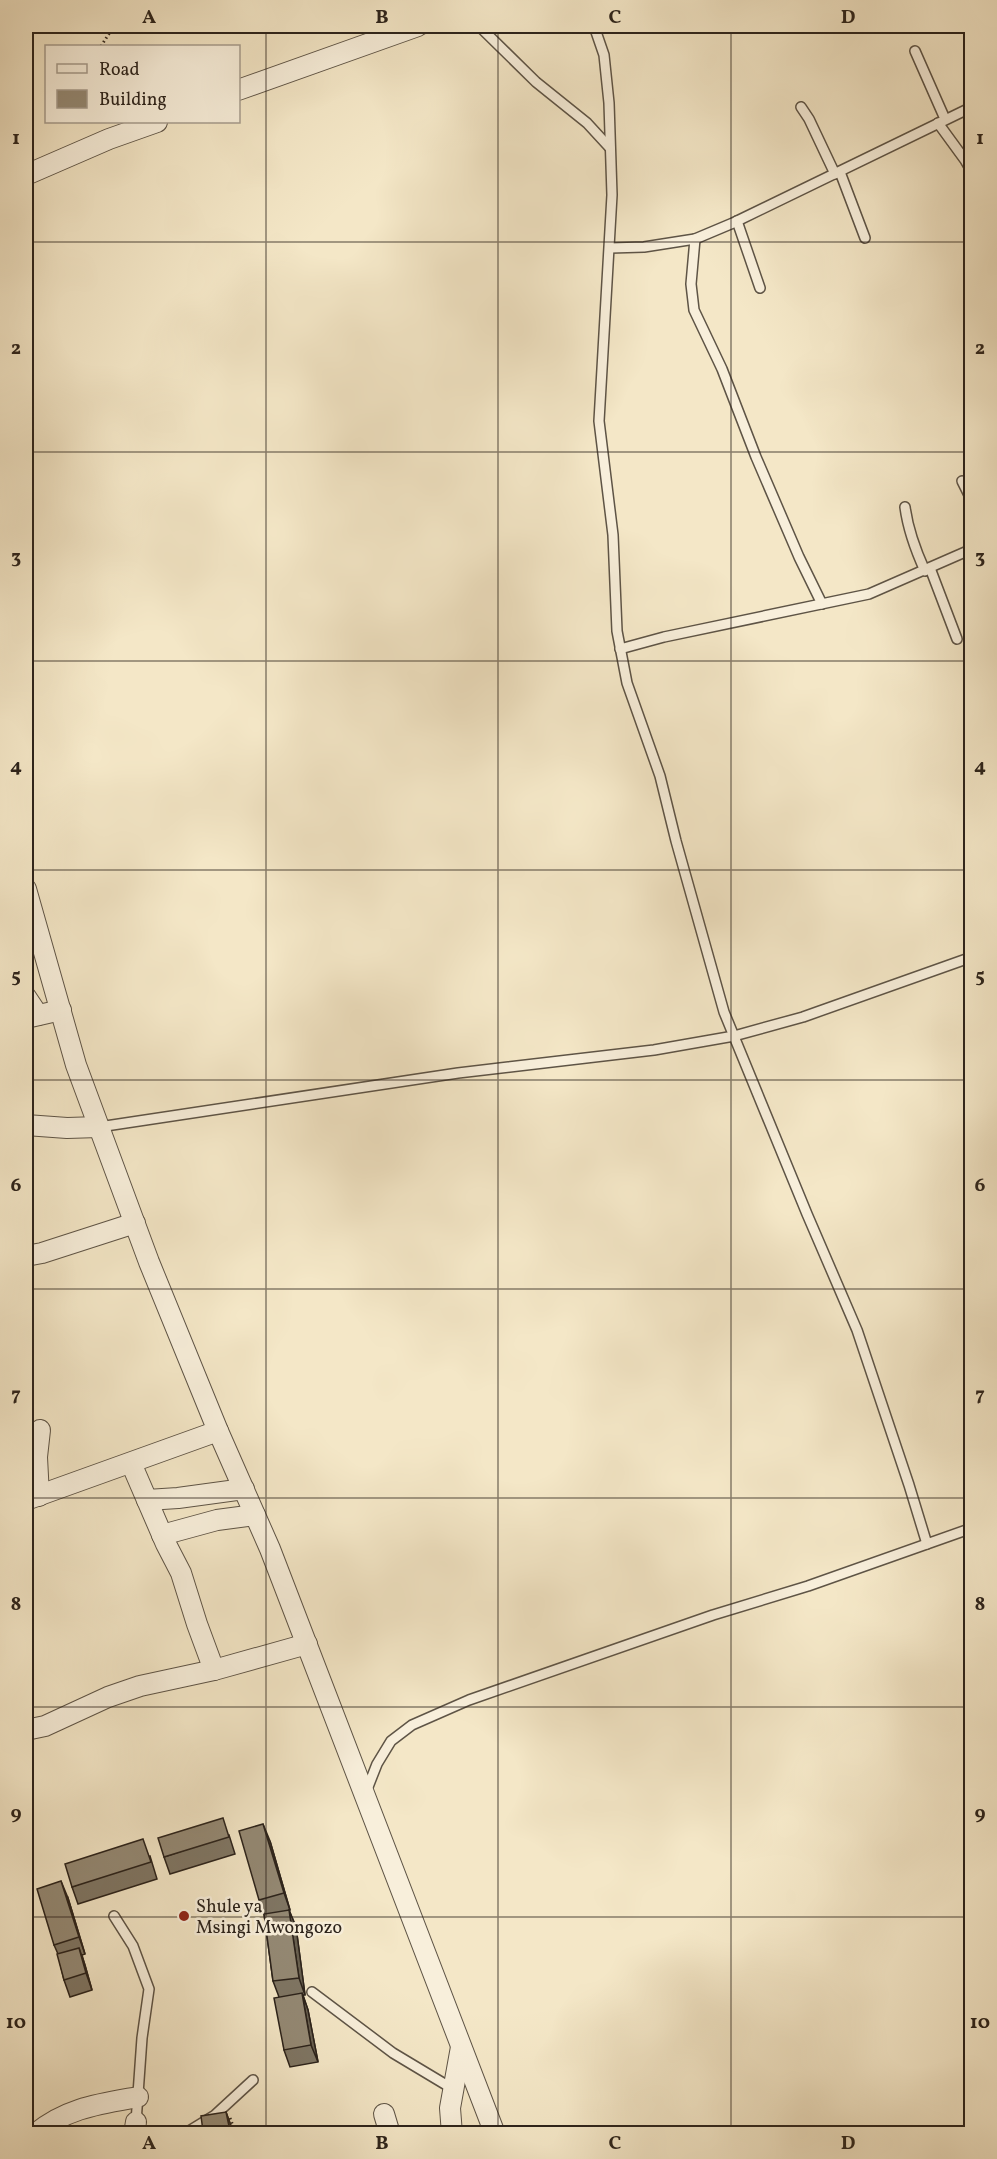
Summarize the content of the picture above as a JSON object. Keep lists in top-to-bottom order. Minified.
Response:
{"places":["Shule ya Msingi Mwongozo"],"legend":["Road","Building"],"grid":{"columns":["A","B","C","D"],"rows":["1","2","3","4","5","6","7","8","9","10"]}}
